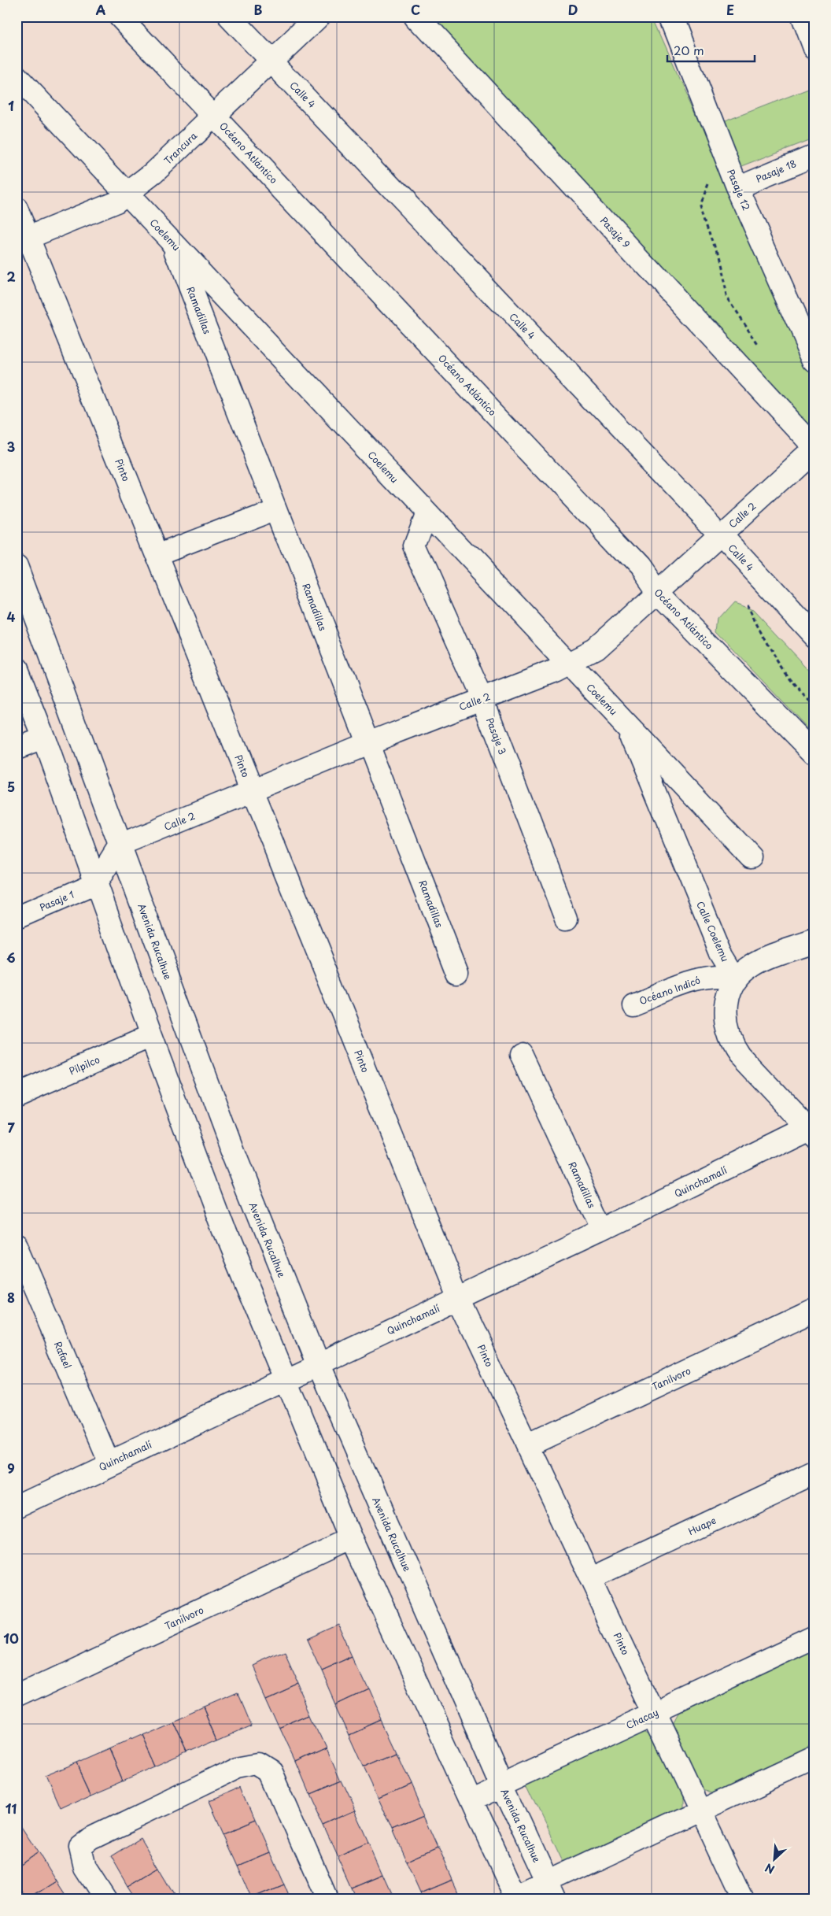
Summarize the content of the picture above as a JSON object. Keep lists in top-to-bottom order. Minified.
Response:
{"streets":{"street":["Calle 4","Trancura","Océano Atlántico","Pasaje 18","Pasaje 12","Pasaje 9","Coelemu","Ramadillas","Pinto","Calle 2","Pasaje 3","Pasaje 1","Calle Coelemu","Avenida Rucalhue","Océano Indicó","Pilpilco","Quinchamalí","Rafael","Tanilvoro","Huape","Chacay"]},"crossings":[["Calle 4","Trancura"],["Calle 4","Calle 2"],["Trancura","Océano Atlántico"],["Trancura","Coelemu"],["Trancura","Pinto"],["Océano Atlántico","Calle 2"],["Pasaje 18","Pasaje 12"],["Pasaje 9","Calle 2"],["Coelemu","Ramadillas"],["Coelemu","Calle 2"],["Coelemu","Pasaje 3"],["Coelemu","Calle Coelemu"],["Ramadillas","Calle 2"],["Ramadillas","Quinchamalí"],["Pinto","Calle 2"],["Pinto","Quinchamalí"],["Pinto","Tanilvoro"],["Pinto","Huape"],["Pinto","Chacay"],["Calle 2","Pasaje 3"],["Calle 2","Avenida Rucalhue"],["Calle Coelemu","Océano Indicó"],["Avenida Rucalhue","Quinchamalí"],["Avenida Rucalhue","Chacay"],["Quinchamalí","Rafael"]],"scale_bar":"20 m","north":"bottom left","grid":{"columns":["A","B","C","D","E"],"rows":["1","2","3","4","5","6","7","8","9","10","11"]}}
